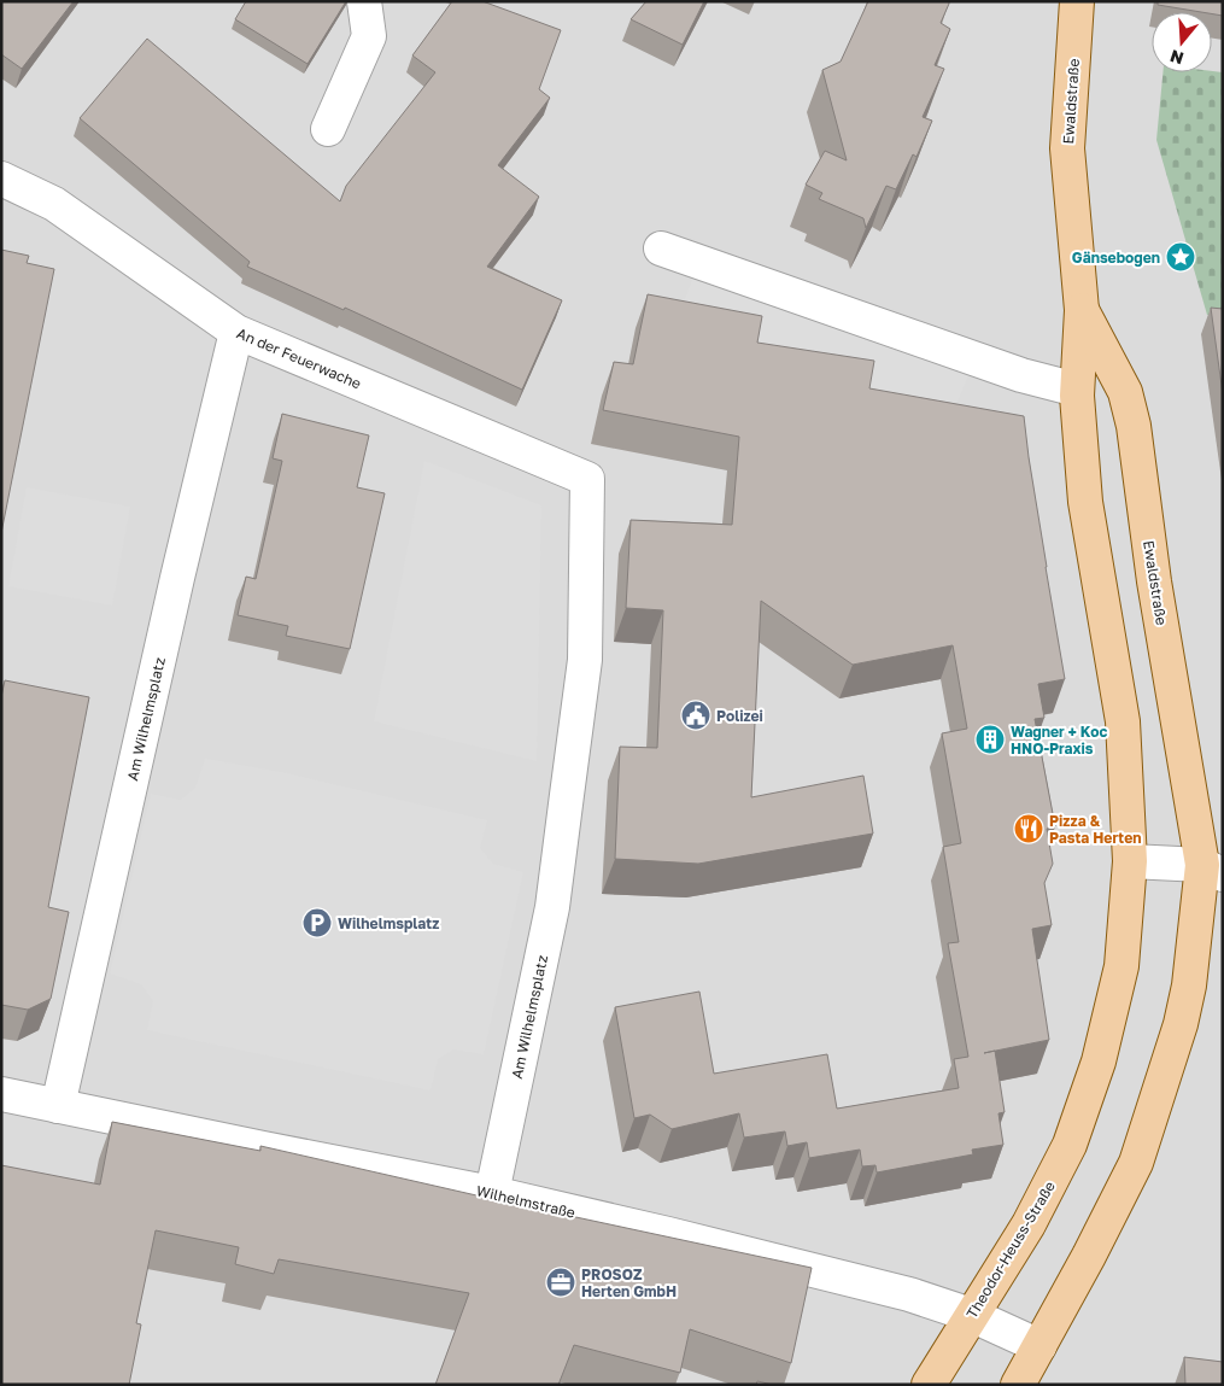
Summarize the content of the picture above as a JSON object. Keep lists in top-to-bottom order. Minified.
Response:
{"streets":{"main road":["Ewaldstraße","Theodor-Heuss-Straße"],"street":["An der Feuerwache","Am Wilhelmsplatz","Wilhelmstraße"]},"crossings":[["Ewaldstraße","Theodor-Heuss-Straße"],["An der Feuerwache","Am Wilhelmsplatz"],["Am Wilhelmsplatz","Wilhelmstraße"],["Wilhelmstraße","Theodor-Heuss-Straße"]],"places":{"place":["Gänsebogen"],"public building":["Polizei"],"building":["Wagner + Koc HNO-Praxis"],"restaurant":["Pizza & Pasta Herten"],"parking":["Wilhelmsplatz"],"office":["PROSOZ Herten GmbH"]},"north":"bottom"}
